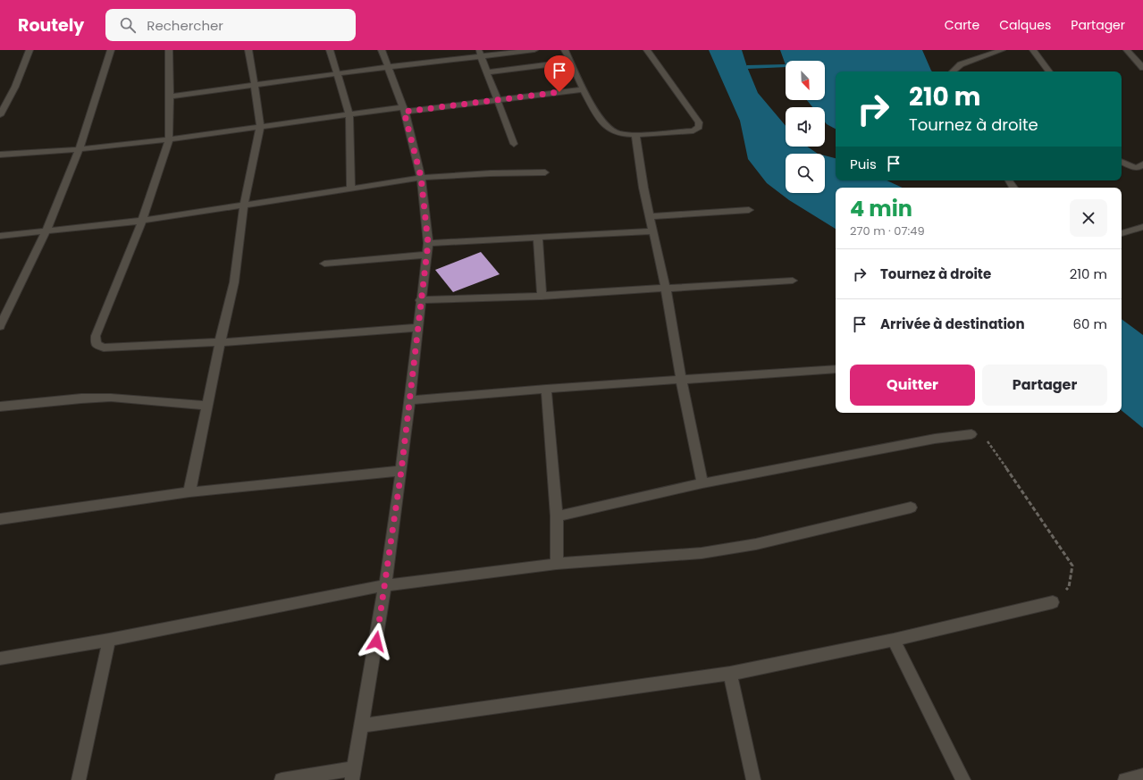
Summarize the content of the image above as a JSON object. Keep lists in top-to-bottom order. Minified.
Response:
{"north":"bottom right","page":{"header":"Routely","search":"Rechercher","nav":["Carte","Calques","Partager"],"turn":["210 m","Tournez à droite"],"then":"Puis","heading":["4 min","270 m · 07:49"],"list":[{"name":"Tournez à droite","value":"210 m"},{"name":"Arrivée à destination","value":"60 m"}],"buttons":["Quitter","Partager"]}}
